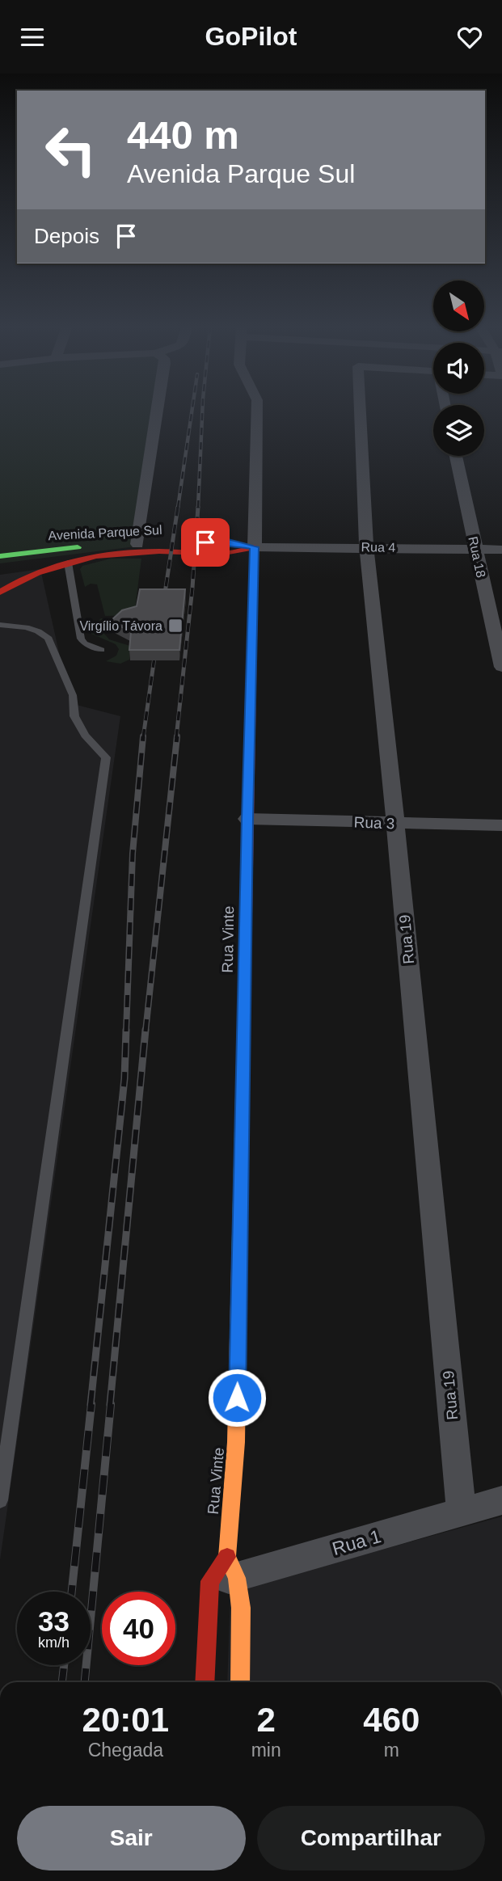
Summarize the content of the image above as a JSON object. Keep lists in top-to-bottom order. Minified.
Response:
{"streets":{"street":["Avenida Parque Sul","Rua 4","Rua 18","Rua 3","Rua Vinte","Rua 19","Rua 1"]},"crossings":[["Avenida Parque Sul","Rua 4"],["Avenida Parque Sul","Rua Vinte"],["Rua 4","Rua 18"],["Rua 4","Rua Vinte"],["Rua 4","Rua 19"],["Rua 3","Rua Vinte"],["Rua 3","Rua 19"],["Rua Vinte","Rua 1"],["Rua 19","Rua 1"]],"places":{"transit":["Virgílio Távora"]},"north":"bottom right","page":{"header":"GoPilot","turn":["440 m","Avenida Parque Sul"],"then":"Depois","speed":"33 km/h","limit":"40","eta":["20:01","Chegada","2","min","460","m"],"buttons":["Sair","Compartilhar"]}}
